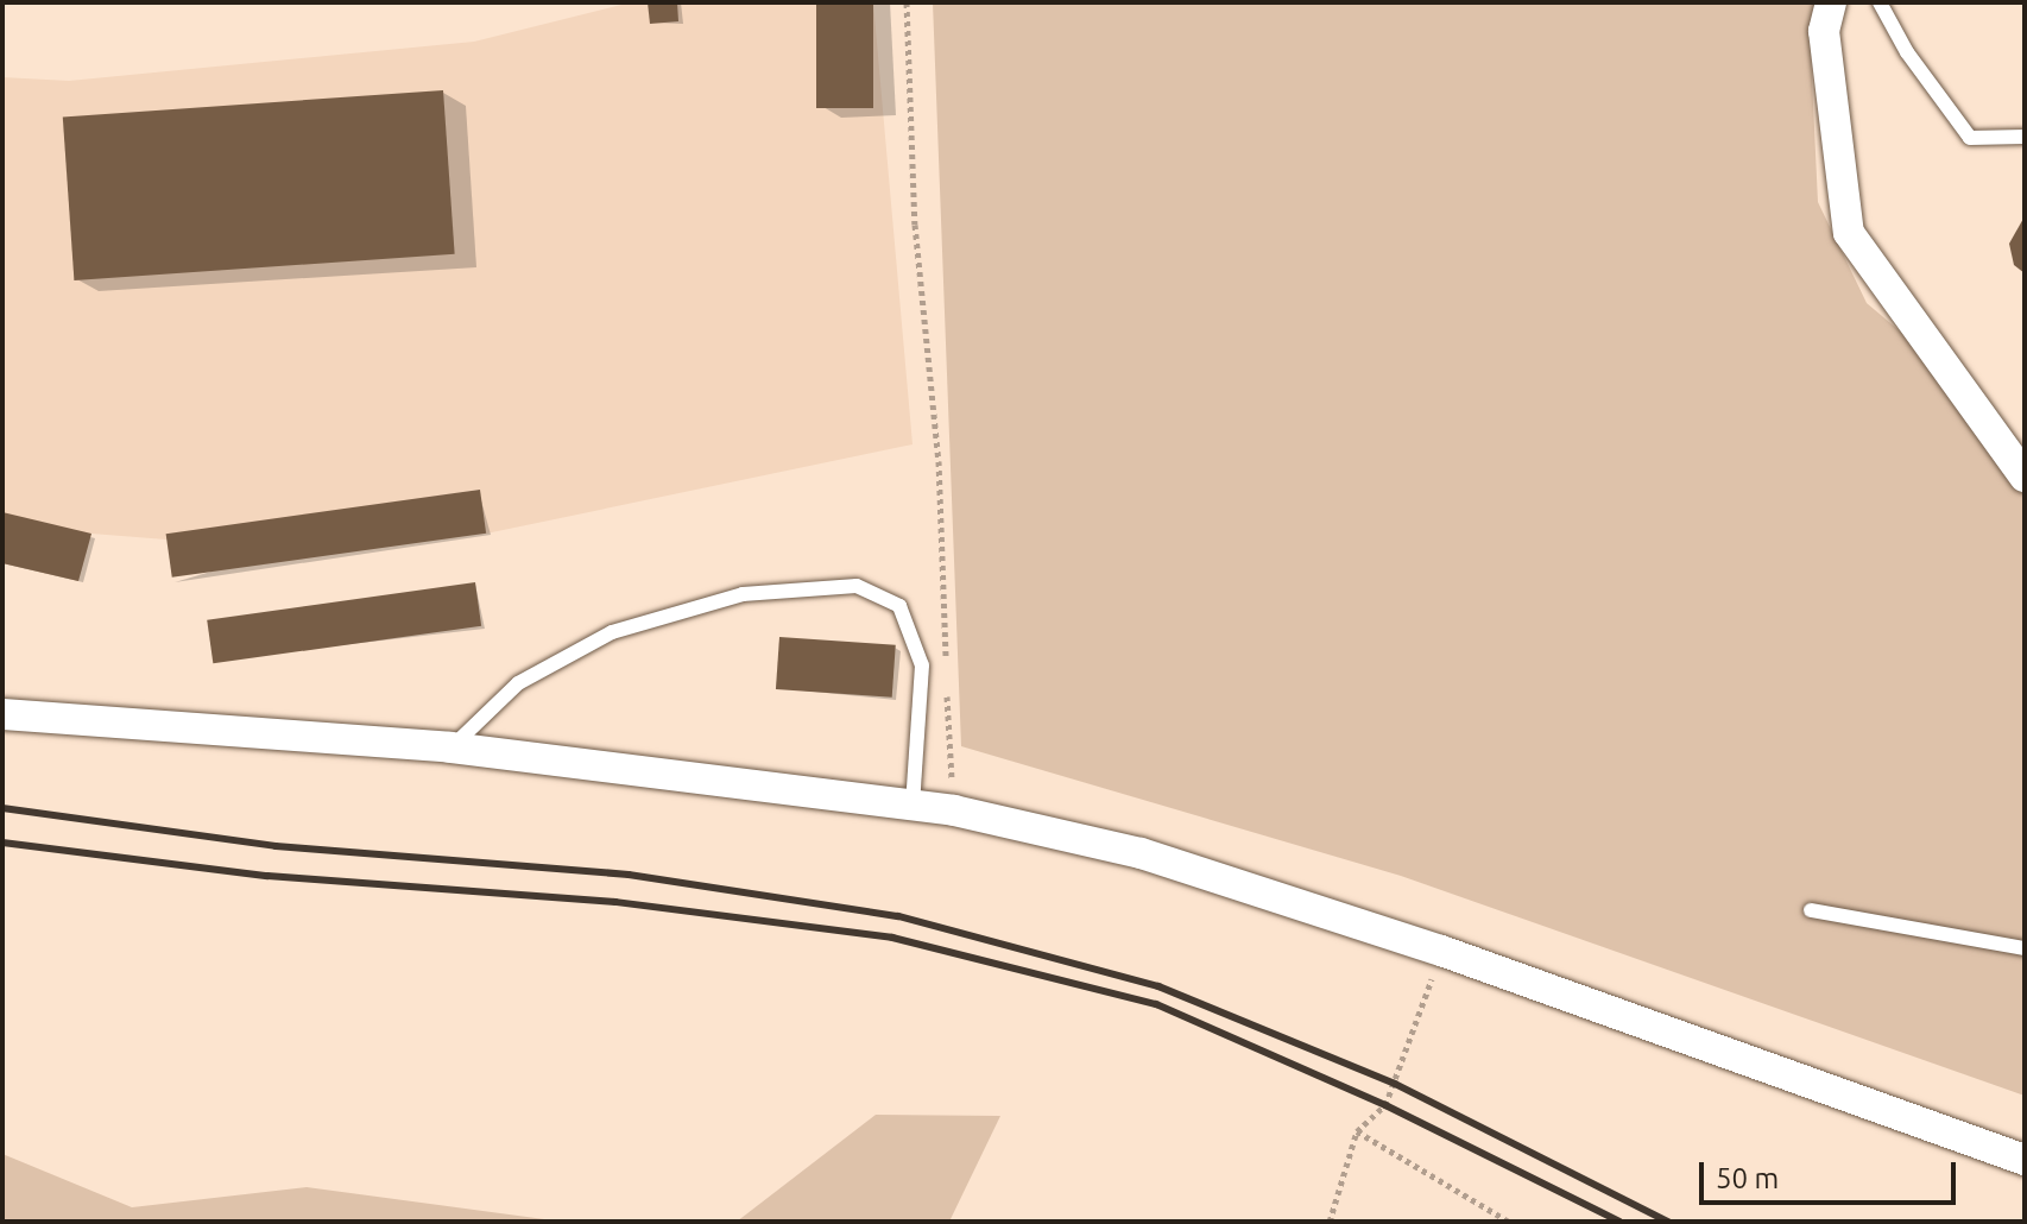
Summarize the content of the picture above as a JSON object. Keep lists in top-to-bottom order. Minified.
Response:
{"scale_bar":"50 m"}
